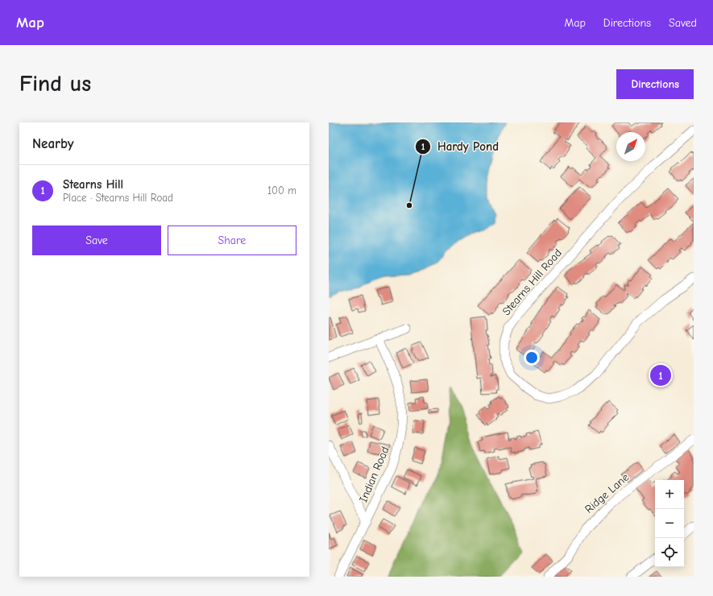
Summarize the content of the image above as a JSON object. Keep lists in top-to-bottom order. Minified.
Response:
{"streets":{"street":["Stearns Hill Road","Indian Road","Ridge Lane"]},"places":["Hardy Pond"],"north":"top right","page":{"header":"Map","nav":["Map","Directions","Saved"],"buttons":["Directions",["Save","Share"]],"title":"Find us","heading":"Nearby","list":[{"mark":"1","name":"Stearns Hill","note":"Place · Stearns Hill Road","value":"100 m"}],"pins":"1","map_buttons":["+","−"]}}
